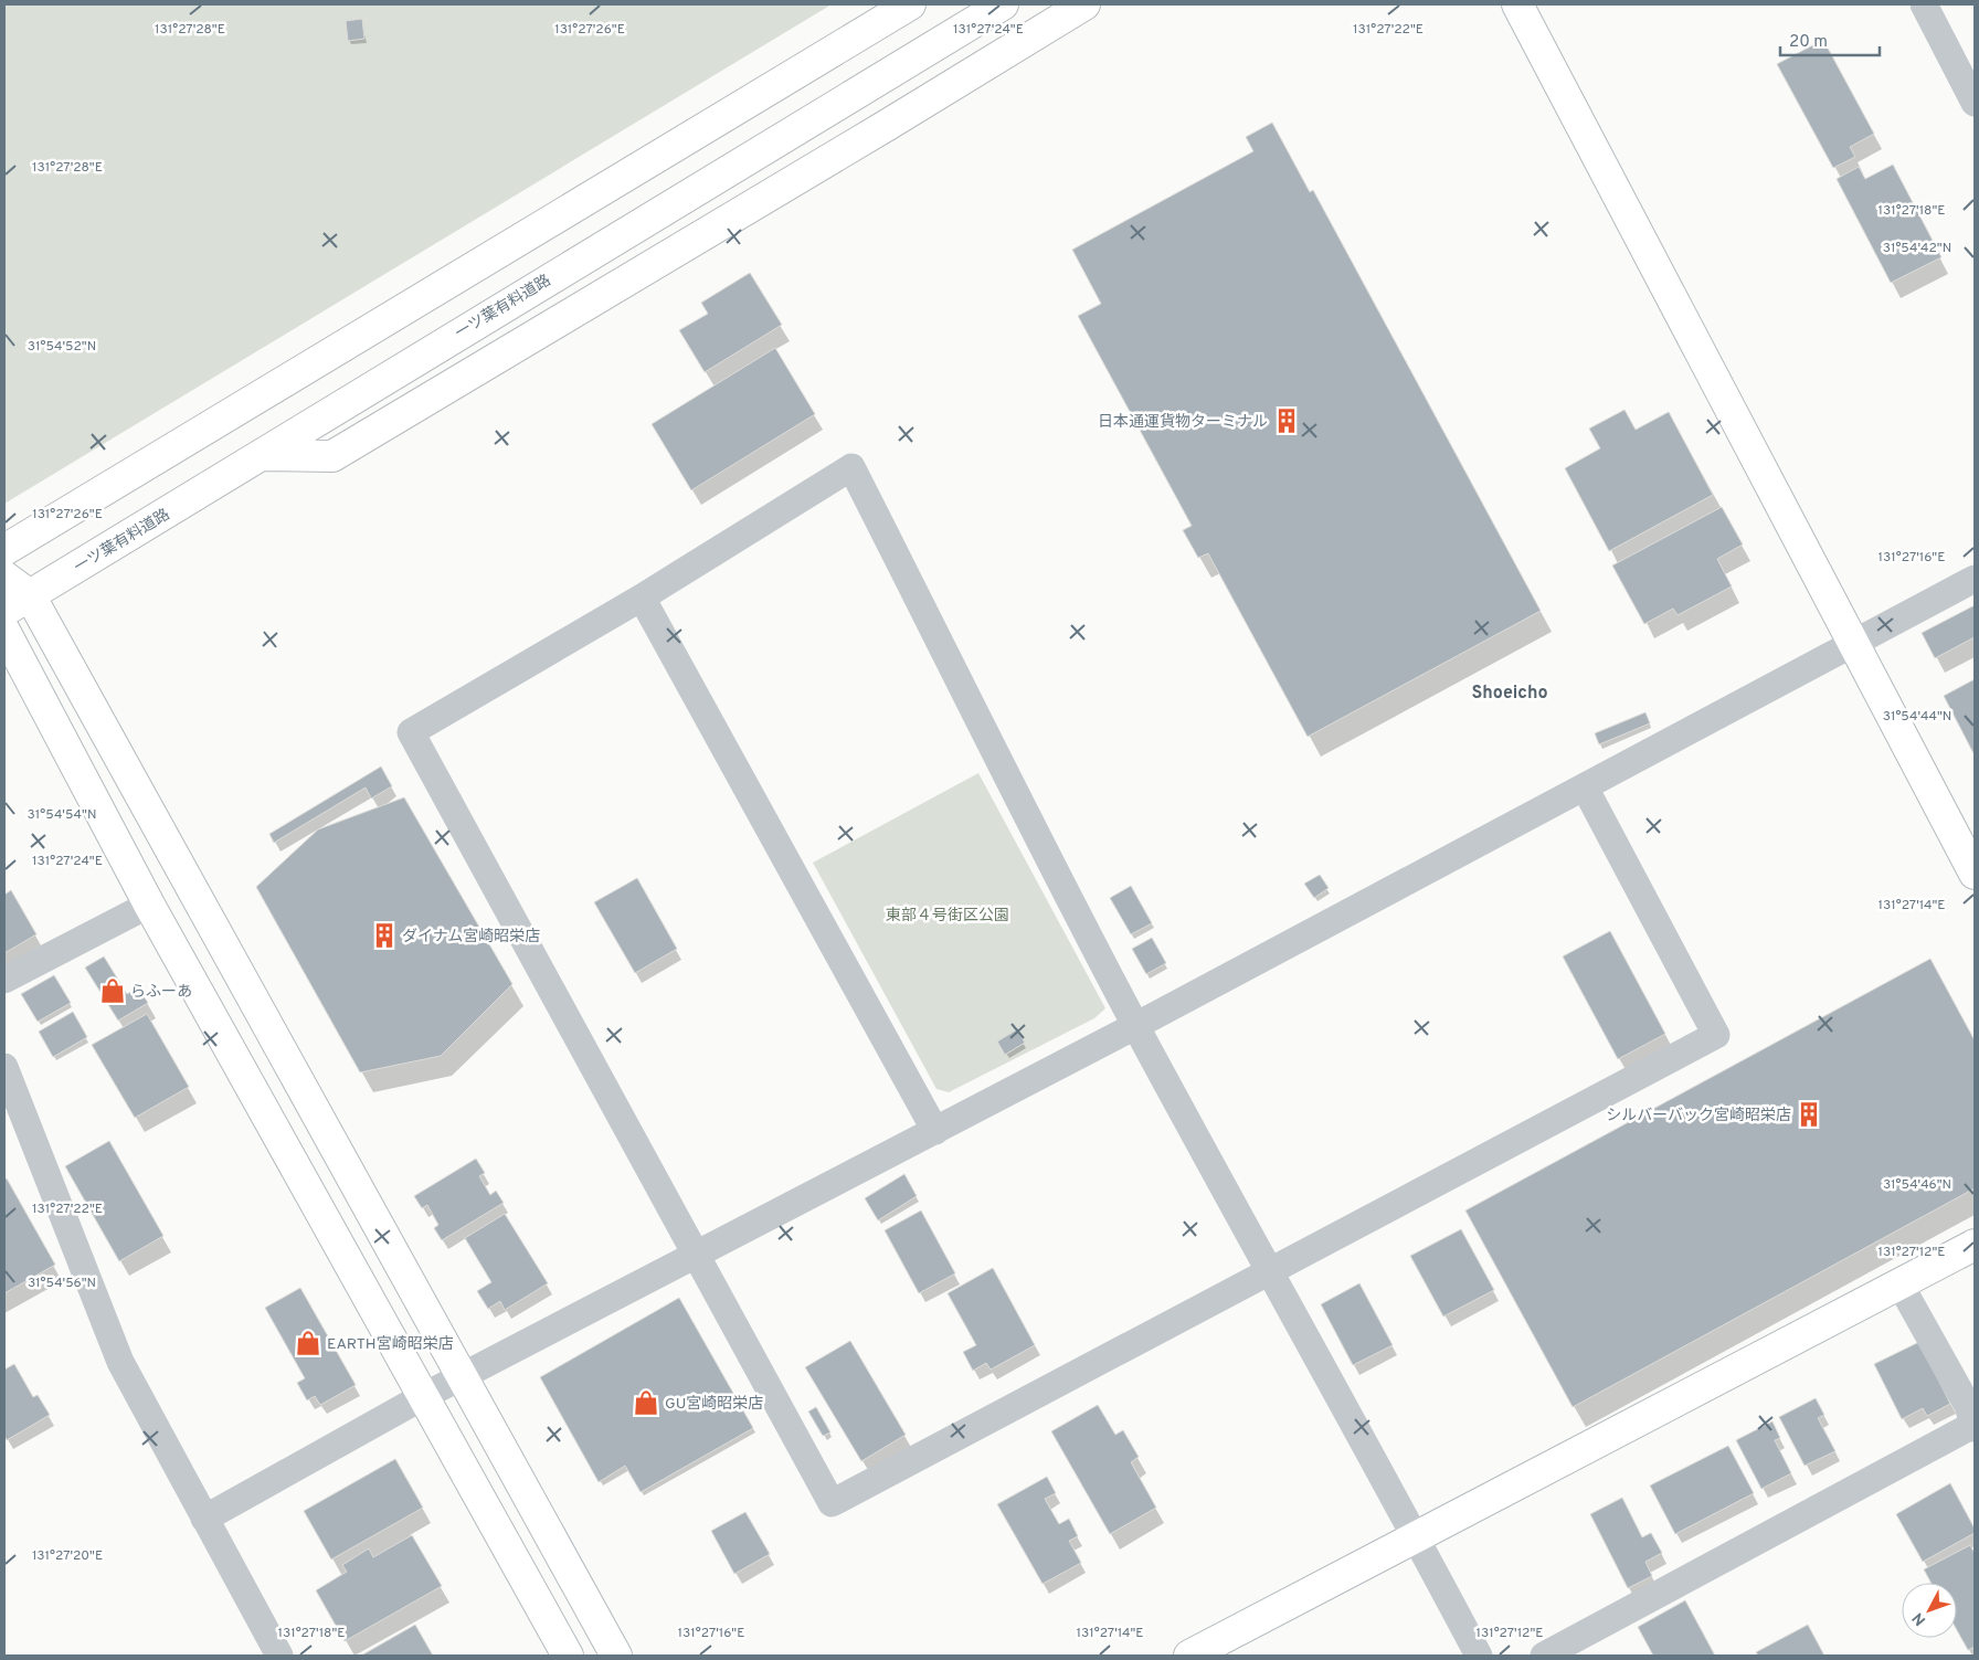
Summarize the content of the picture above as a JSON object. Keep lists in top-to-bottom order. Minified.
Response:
{"streets":{"street":["一ツ葉有料道路"]},"districts":["Shoeicho"],"parks":["東部４号街区公園"],"places":{"building":["日本通運貨物ターミナル","ダイナム宮崎昭栄店","シルバーバック宮崎昭栄店"],"shop":["らふーあ","EARTH宮崎昭栄店","GU宮崎昭栄店"]},"scale_bar":"20 m","north":"bottom left","coordinates":["131°27'28\"E","131°27'26\"E","131°27'24\"E","131°27'22\"E","131°27'18\"E","31°54'42\"N","31°54'52\"N","131°27'16\"E","31°54'44\"N","31°54'54\"N","131°27'14\"E","31°54'46\"N","131°27'12\"E","31°54'56\"N","131°27'20\"E"]}
